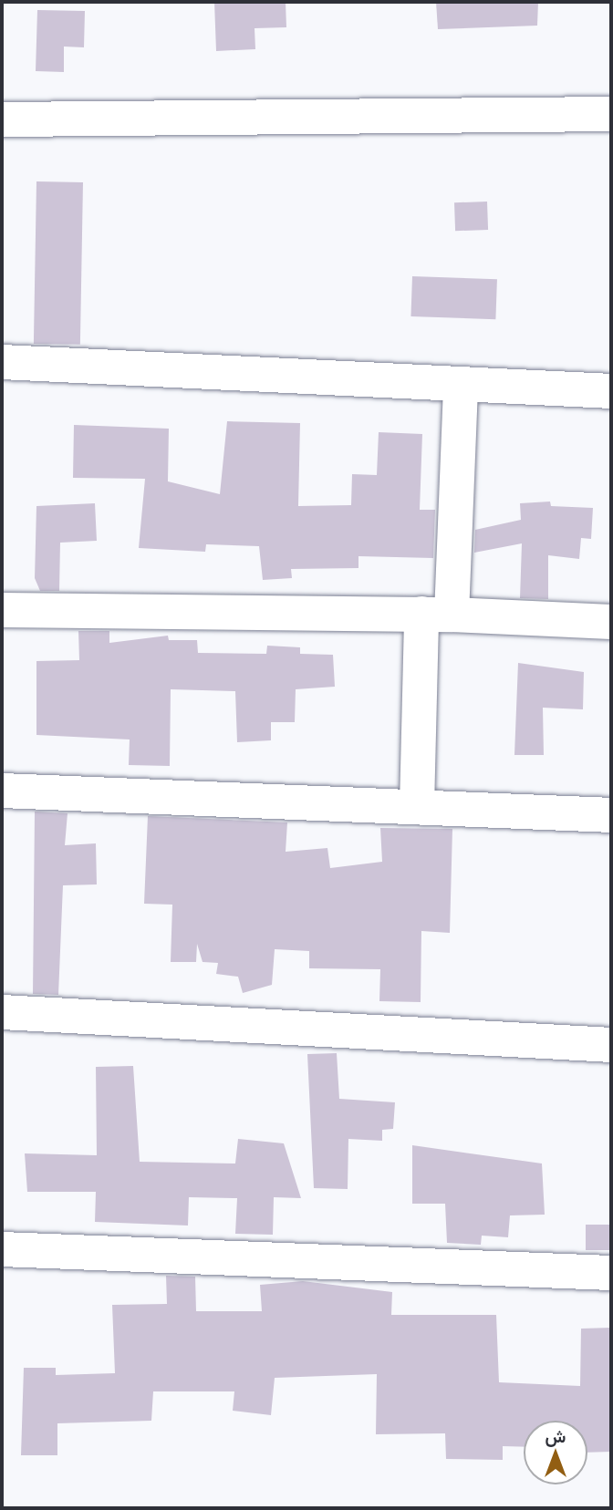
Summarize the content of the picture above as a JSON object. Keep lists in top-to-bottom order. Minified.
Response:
{"north":"top"}
